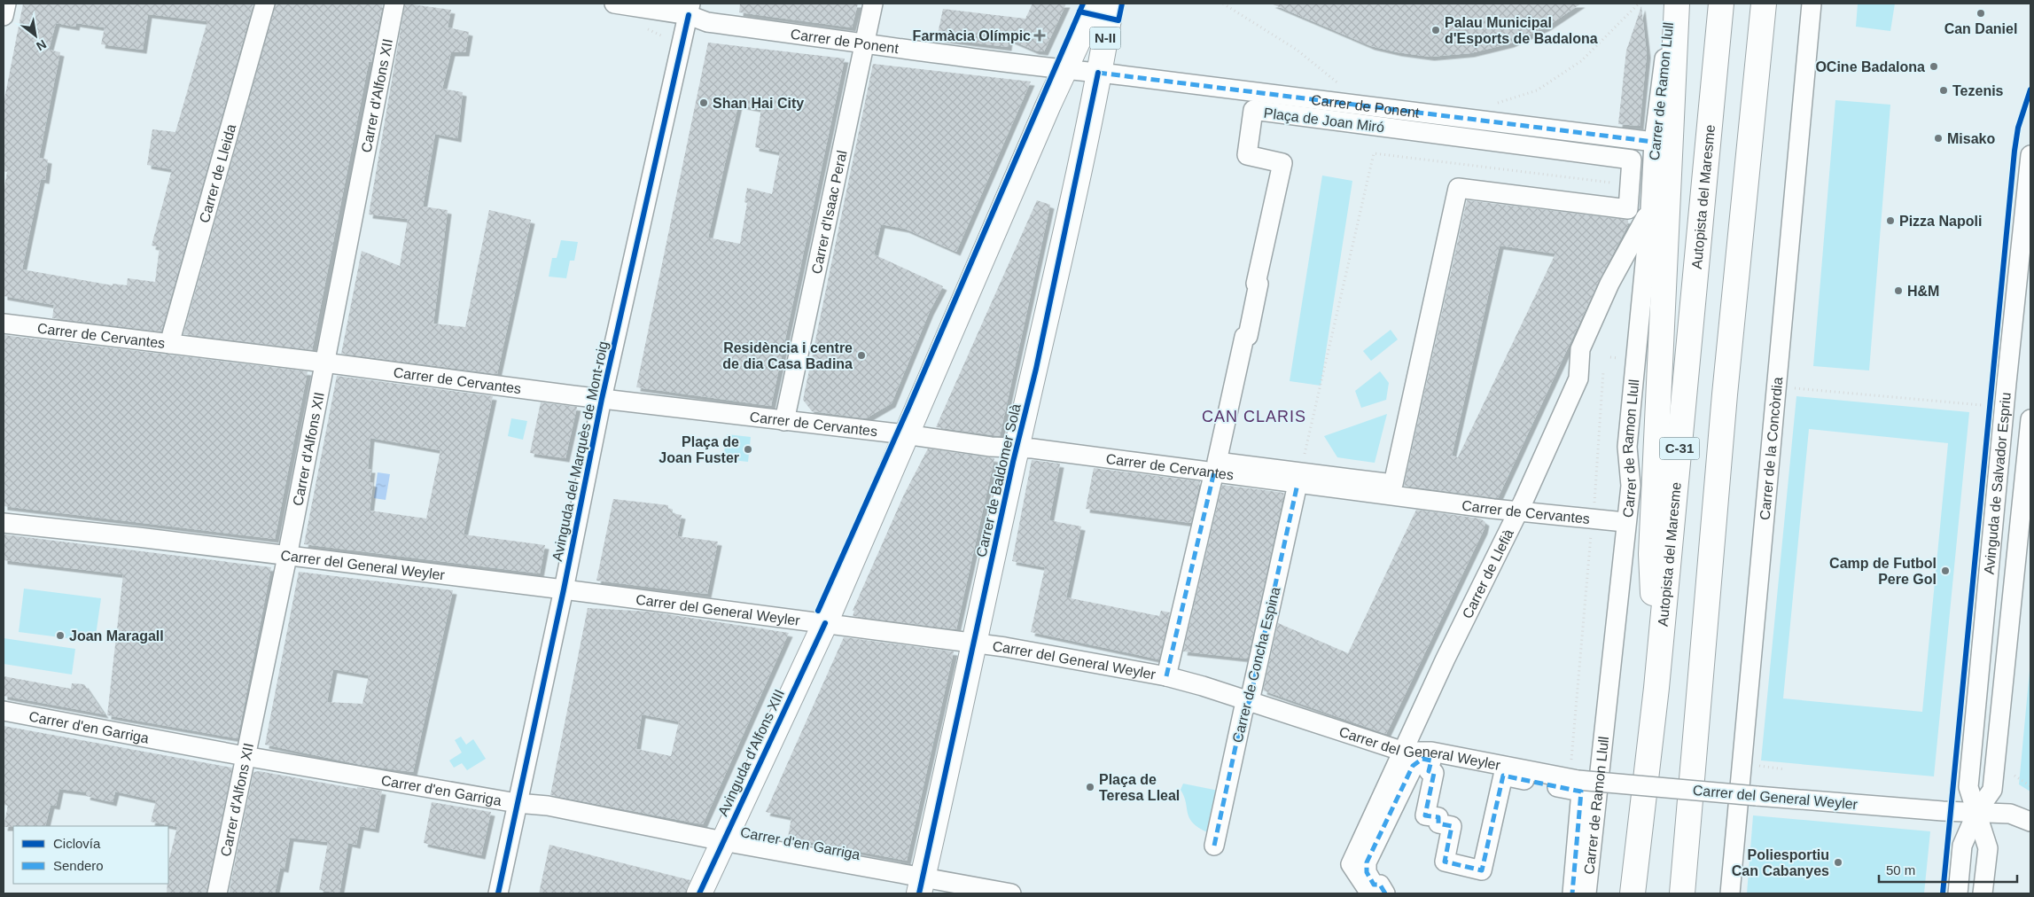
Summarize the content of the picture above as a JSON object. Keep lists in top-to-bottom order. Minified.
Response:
{"streets":{"main road":["N-II","Autopista del Maresme","C-31","Carrer de Baldomer Solà","Avinguda d'Alfons XIII"],"street":["Carrer de Ponent","Carrer de Ramon Llull","Carrer d'Alfons XII","Plaça de Joan Miró","Carrer de Lleida","Carrer d'Isaac Peral","Carrer de Cervantes","Carrer de la Concòrdia","Avinguda del Marquès de Mont-roig","Avinguda de Salvador Espriu","Carrer del General Weyler","Carrer de Llefià","Carrer de Concha Espina","Carrer d'en Garriga"]},"crossings":[["Carrer de Ponent","Carrer de Ramon Llull"],["Carrer de Ponent","Carrer d'Isaac Peral"],["Carrer de Ponent","Avinguda del Marquès de Mont-roig"],["Carrer de Ponent","Carrer de Baldomer Solà"],["Carrer de Ponent","Avinguda d'Alfons XIII"],["Carrer de Ramon Llull","Carrer de Cervantes"],["Carrer de Ramon Llull","Carrer de Llefià"],["Carrer d'Alfons XII","Carrer de Cervantes"],["Carrer d'Alfons XII","Carrer del General Weyler"],["Carrer d'Alfons XII","Carrer d'en Garriga"],["Plaça de Joan Miró","Carrer de Cervantes"],["Plaça de Joan Miró","Carrer de Concha Espina"],["Carrer de Lleida","Carrer de Cervantes"],["Carrer d'Isaac Peral","Carrer de Cervantes"],["Carrer de Cervantes","Avinguda del Marquès de Mont-roig"],["Carrer de Cervantes","Carrer de Baldomer Solà"],["Carrer de Cervantes","Carrer de Llefià"],["Carrer de Cervantes","Carrer de Concha Espina"],["Carrer de Cervantes","Avinguda d'Alfons XIII"],["Avinguda del Marquès de Mont-roig","Carrer del General Weyler"],["Avinguda del Marquès de Mont-roig","Carrer d'en Garriga"],["Carrer de Baldomer Solà","Carrer del General Weyler"],["Carrer de Baldomer Solà","Carrer d'en Garriga"],["Carrer de Baldomer Solà","Avinguda d'Alfons XIII"],["Avinguda de Salvador Espriu","Carrer del General Weyler"],["Carrer del General Weyler","Carrer de Llefià"],["Carrer del General Weyler","Carrer de Concha Espina"],["Carrer del General Weyler","Avinguda d'Alfons XIII"],["Carrer d'en Garriga","Avinguda d'Alfons XIII"]],"districts":["CAN CLARIS"],"places":{"other":["Can Daniel","Palau Municipal d'Esports de Badalona","OCine Badalona","Tezenis","Shan Hai City","Misako","Pizza Napoli","H&M","Residència i centre de dia Casa Badina","Plaça de Joan Fuster","Camp de Futbol Pere Gol","Joan Maragall","Plaça de Teresa Lleal","Poliesportiu Can Cabanyes"],"health":["Farmàcia Olímpic"]},"legend":["Ciclovía","Sendero"],"scale_bar":"50 m","north":"bottom right"}
